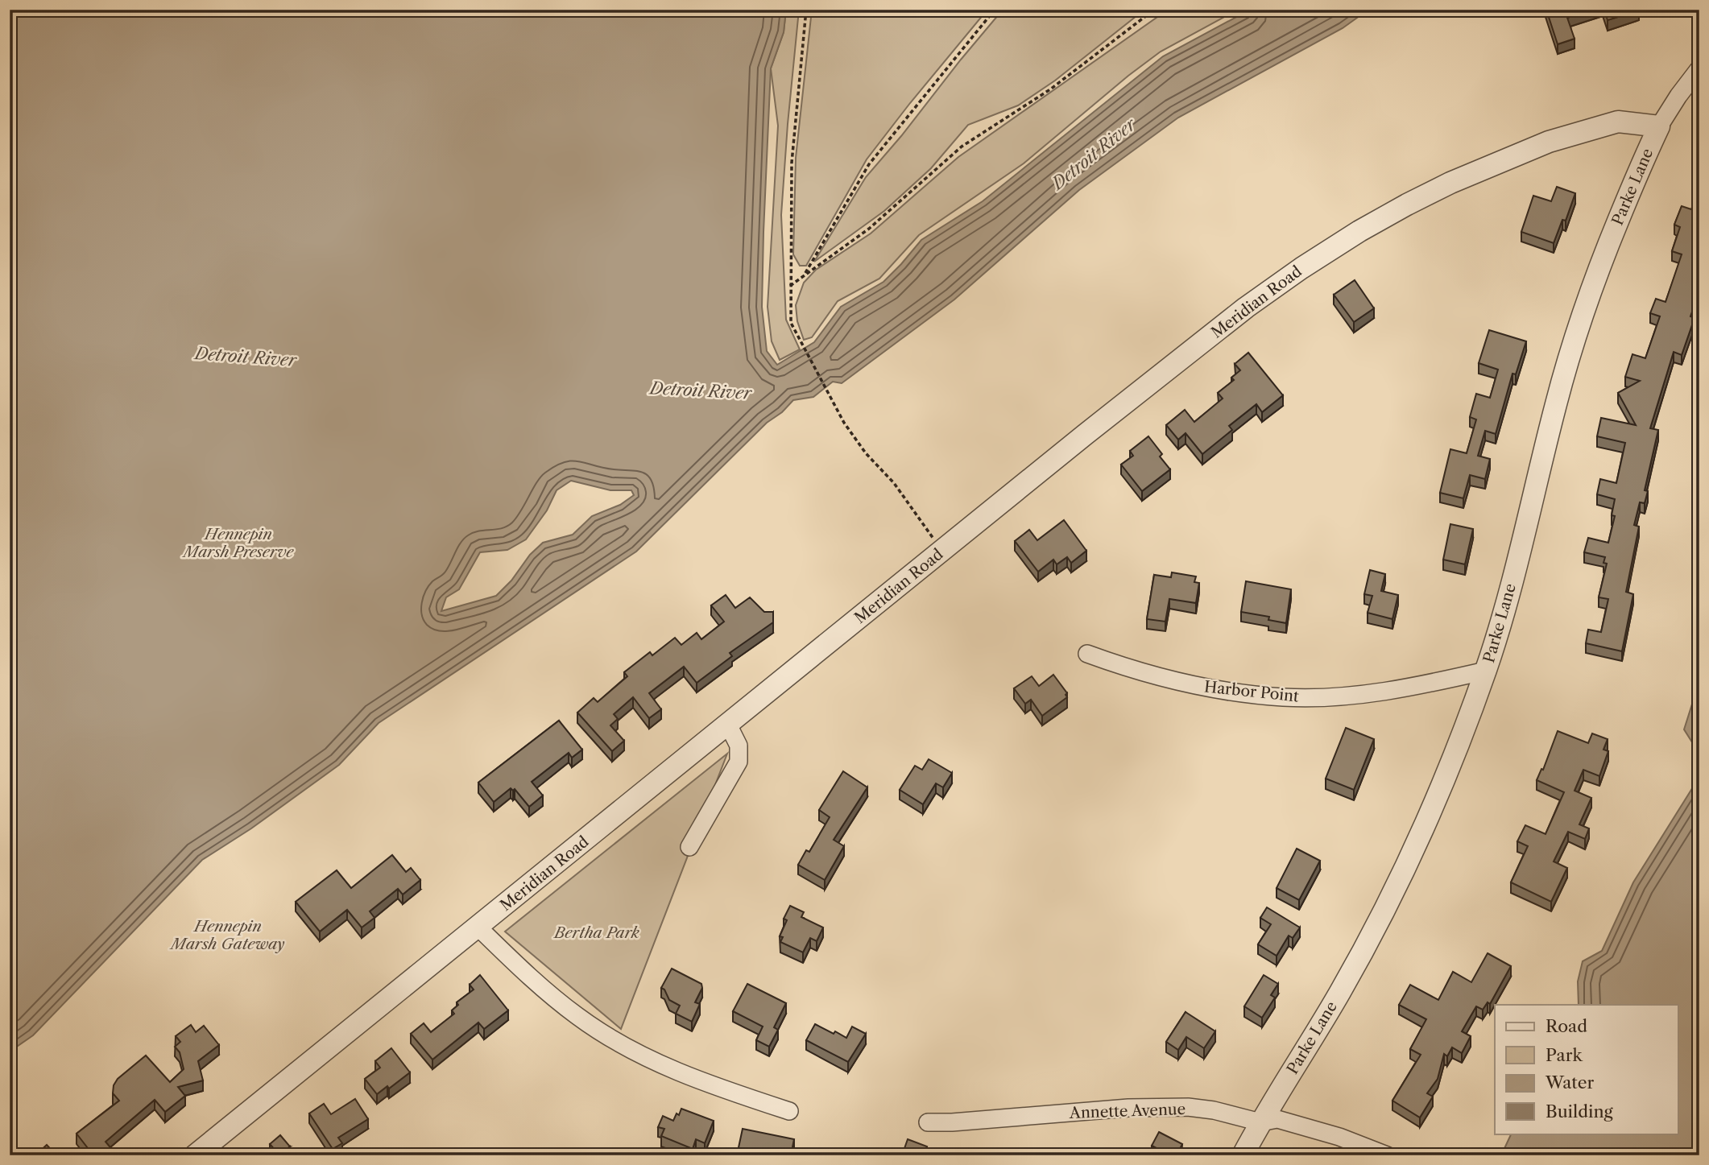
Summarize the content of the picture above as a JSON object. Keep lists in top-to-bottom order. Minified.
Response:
{"streets":{"street":["Parke Lane","Meridian Road","Harbor Point","Annette Avenue"]},"crossings":[["Parke Lane","Meridian Road"],["Parke Lane","Harbor Point"],["Parke Lane","Annette Avenue"]],"water":["Detroit River"],"parks":["Hennepin Marsh Preserve","Hennepin Marsh Gateway","Bertha Park"],"legend":["Road","Park","Water","Building"]}
